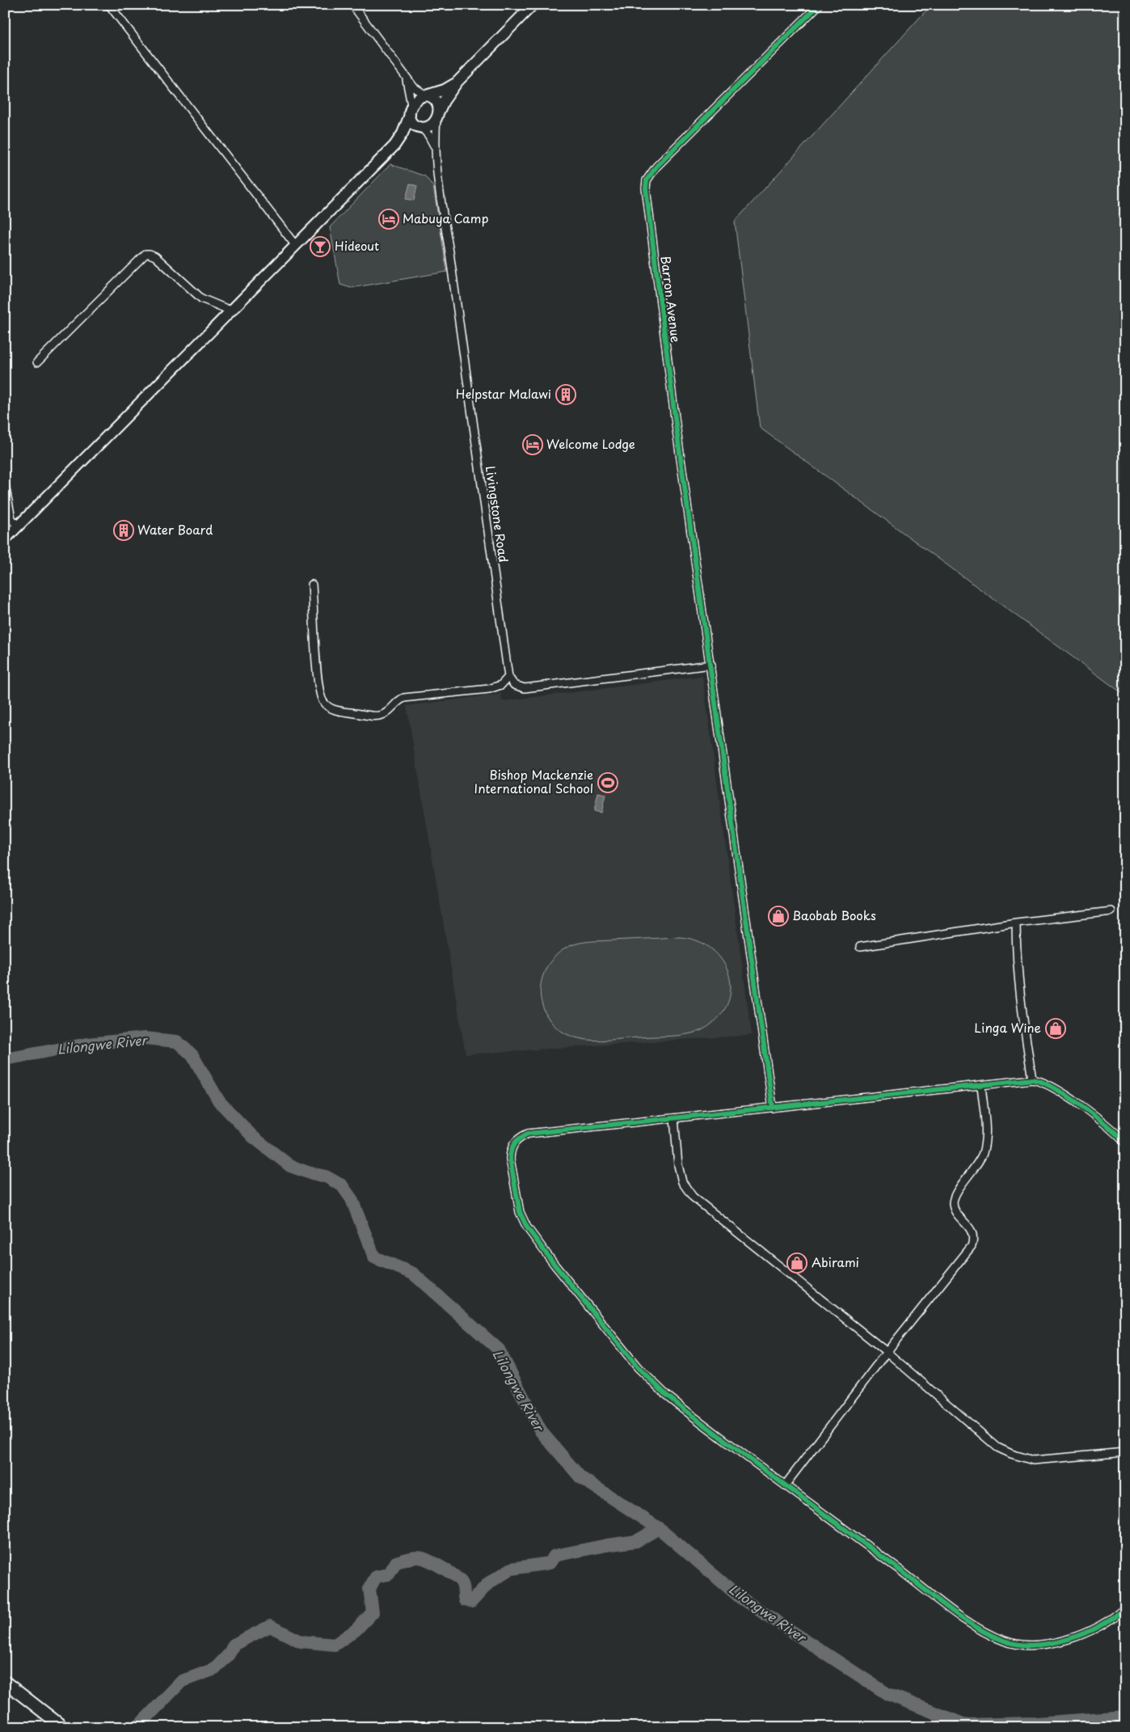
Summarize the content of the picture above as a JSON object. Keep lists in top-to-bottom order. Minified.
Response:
{"streets":{"street":["Barron Avenue","Livingstone Road"]},"water":["Lilongwe River"],"places":{"hotel":["Mabuya Camp","Welcome Lodge"],"bar":["Hideout"],"building":["Helpstar Malawi","Water Board"],"sports":["Bishop Mackenzie International School"],"shop":["Baobab Books","Linga Wine","Abirami"]}}
